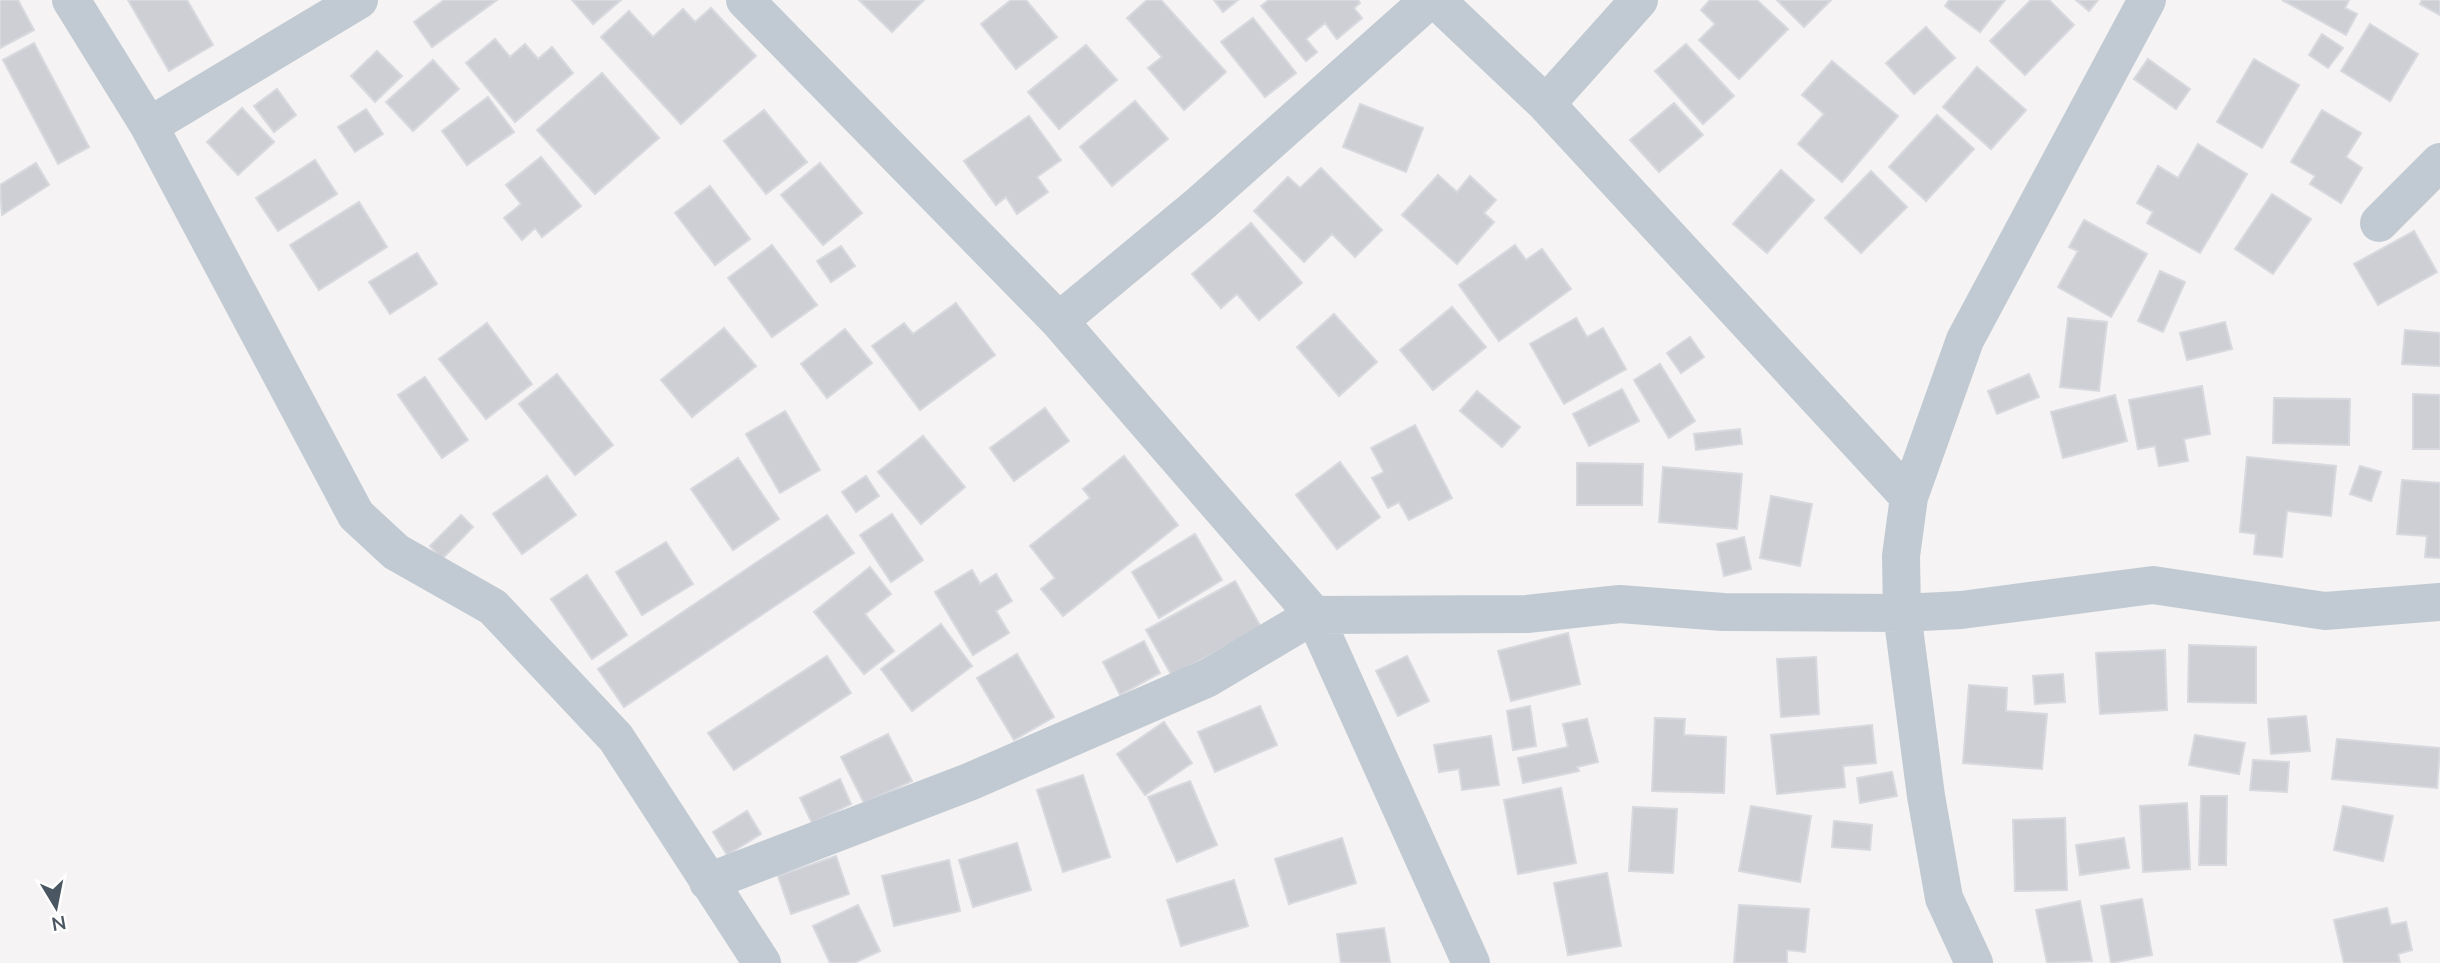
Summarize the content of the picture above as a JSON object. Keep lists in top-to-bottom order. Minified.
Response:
{"north":"bottom"}
